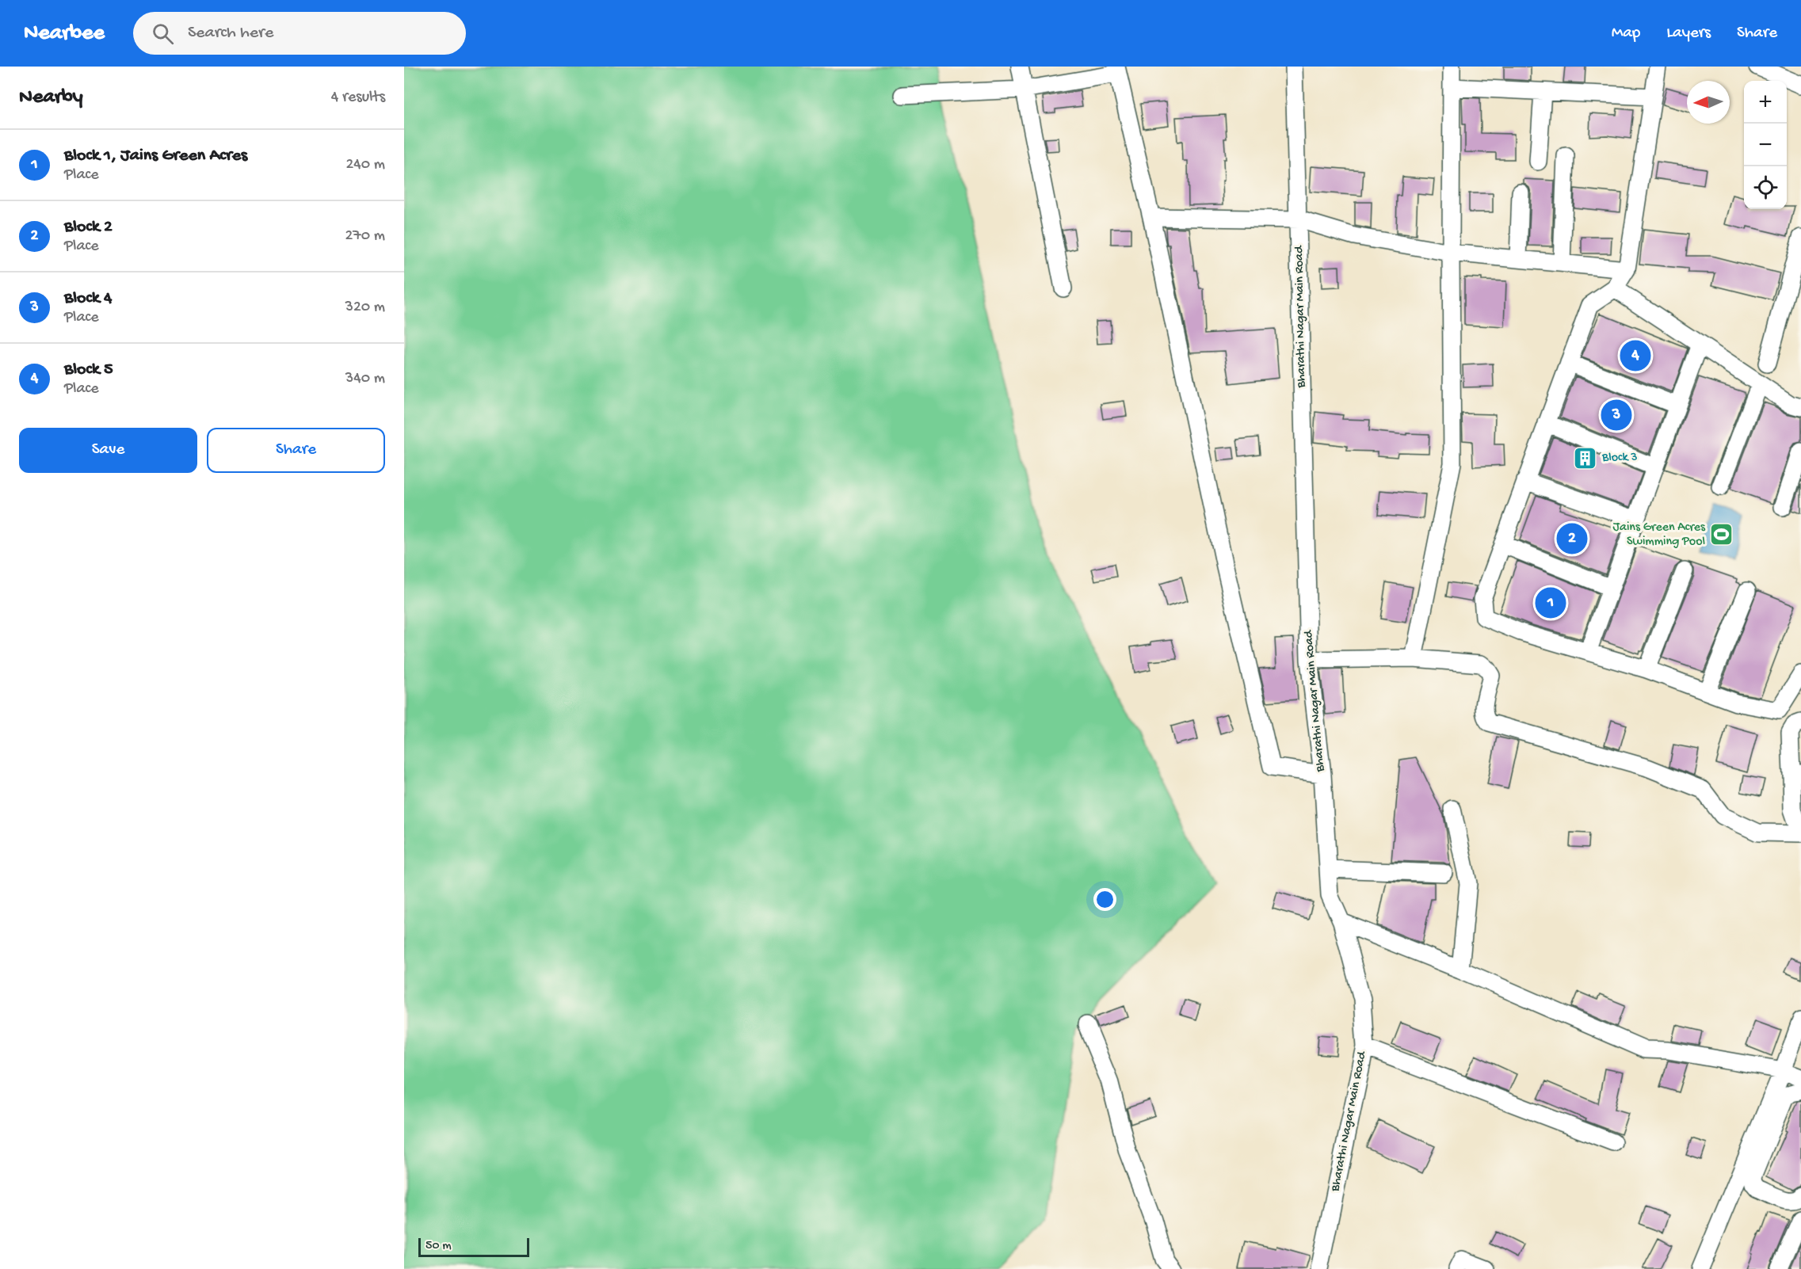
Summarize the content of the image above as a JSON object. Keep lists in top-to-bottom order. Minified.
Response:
{"streets":{"street":["Bharathi Nagar Main Road"]},"places":{"building":["Block 3"],"sports":["Jains Green Acres Swimming Pool"]},"scale_bar":"50 m","north":"left","page":{"header":"Nearbee","search":"Search here","nav":["Map","Layers","Share"],"heading":["Nearby","4 results"],"map_buttons":["+","−"],"list":[{"mark":"1","name":"Block 1, Jains Green Acres","note":"Place","value":"240 m"},{"mark":"2","name":"Block 2","note":"Place","value":"270 m"},{"mark":"3","name":"Block 4","note":"Place","value":"320 m"},{"mark":"4","name":"Block 5","note":"Place","value":"340 m"}],"pins":["4","3","2","1"],"buttons":["Save","Share"],"scale":"50 m"}}
